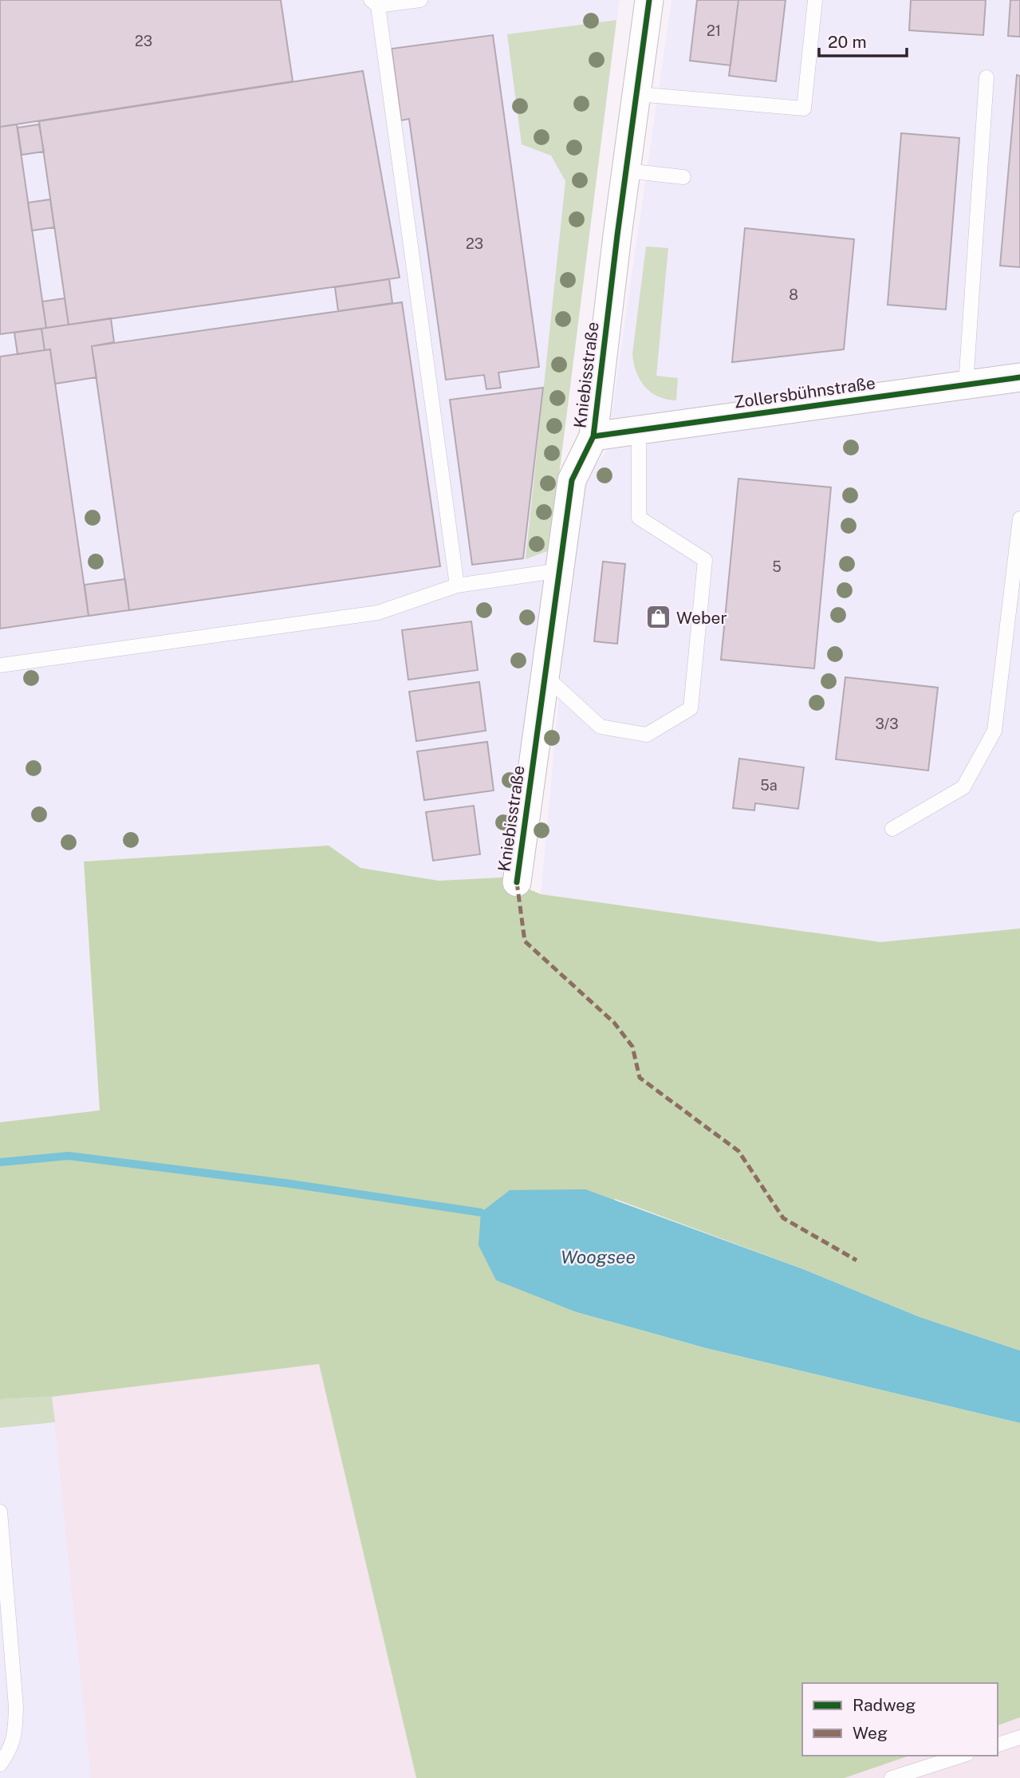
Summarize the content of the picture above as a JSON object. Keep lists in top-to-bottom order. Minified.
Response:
{"streets":{"street":["Kniebisstraße","Zollersbühnstraße"]},"crossings":[["Kniebisstraße","Zollersbühnstraße"]],"water":["Woogsee"],"places":{"shop":["Weber"]},"house_numbers":["21","23","23","8","5","3/3","5a"],"legend":["Radweg","Weg"],"scale_bar":"20 m"}
